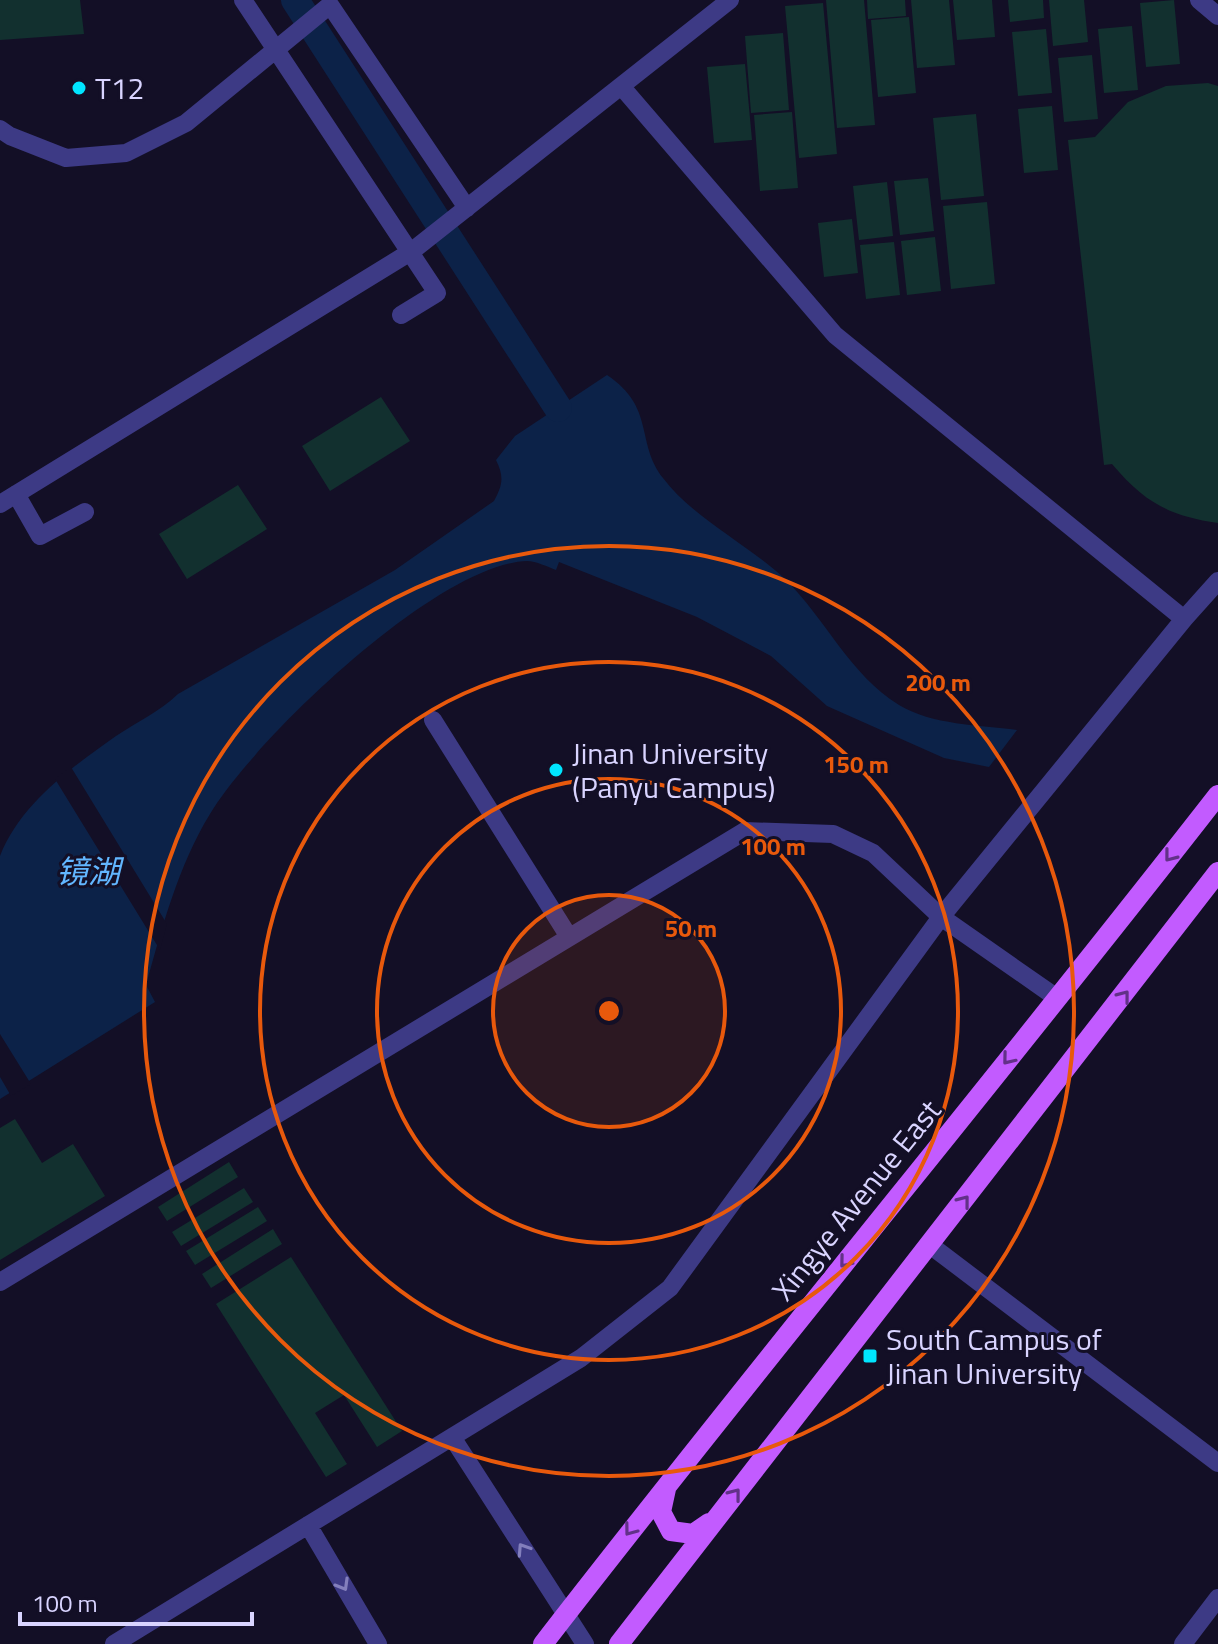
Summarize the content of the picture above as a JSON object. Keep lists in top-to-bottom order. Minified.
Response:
{"streets":{"main road":["Xingye Avenue East"]},"water":["镜湖"],"places":{"other":["T12","Jinan University (Panyu Campus)"],"transit":["South Campus of Jinan University"]},"scale_bar":"100 m","rings":["200 m","150 m","100 m","50 m"]}
